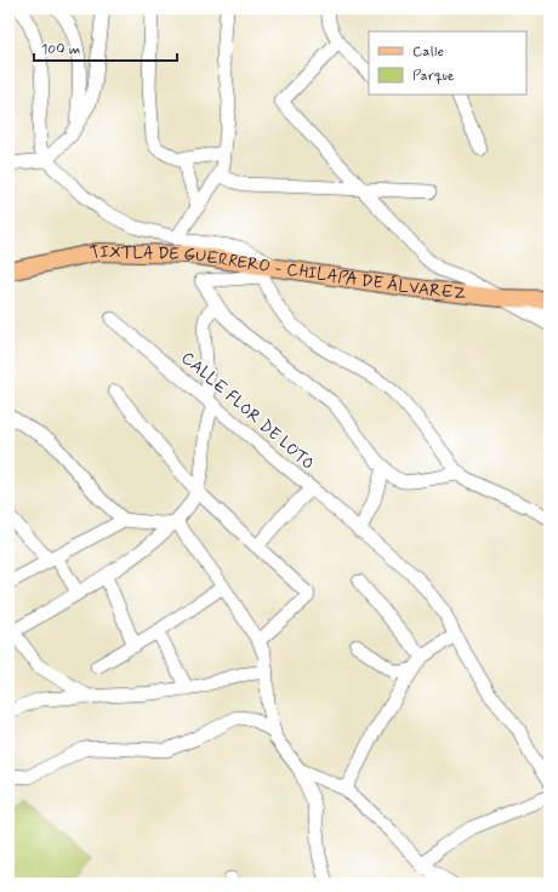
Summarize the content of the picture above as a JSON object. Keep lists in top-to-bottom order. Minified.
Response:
{"streets":{"main road":["TIXTLA DE GUERRERO - CHILAPA DE ÁLVAREZ"],"street":["CALLE FLOR DE LOTO"]},"legend":["Calle","Parque"],"scale_bar":"100 m"}
